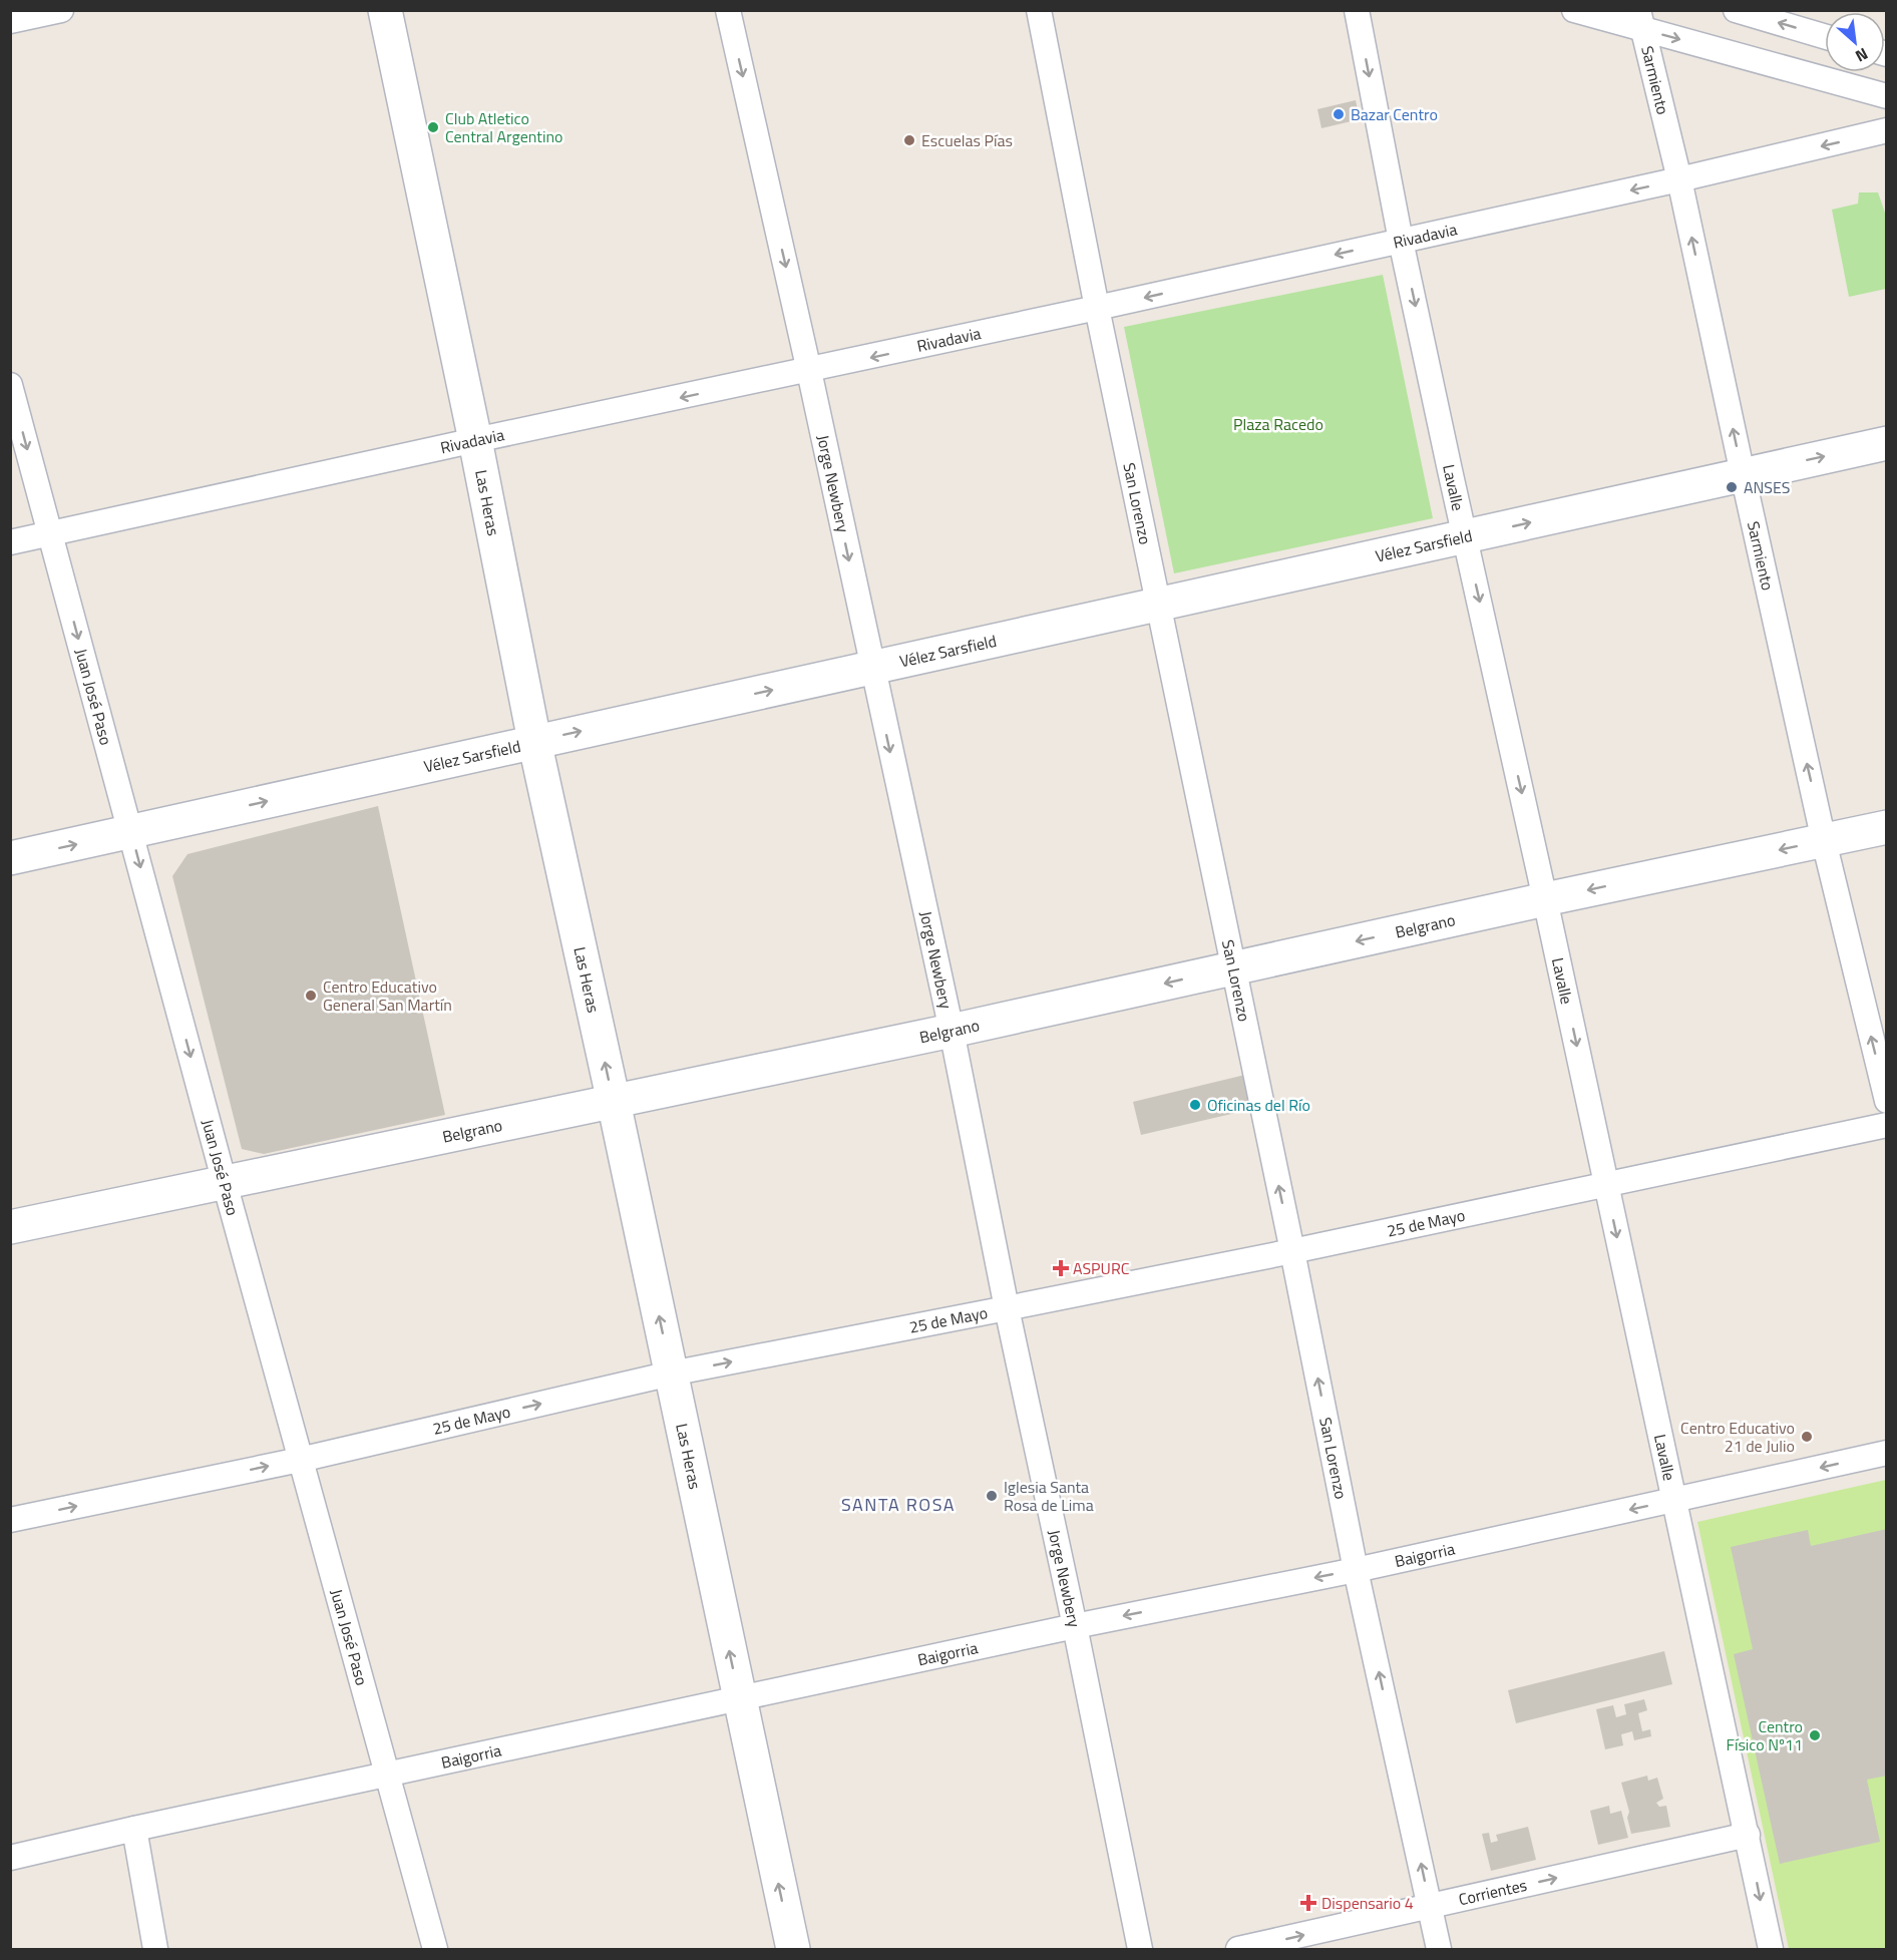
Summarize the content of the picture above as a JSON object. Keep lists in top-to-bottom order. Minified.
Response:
{"streets":{"main road":["Las Heras","Vélez Sarsfield","Belgrano"],"street":["Sarmiento","Rivadavia","Jorge Newbery","Lavalle","San Lorenzo","Juan José Paso","25 de Mayo","Baigorria","Corrientes"]},"crossings":[["Sarmiento","Rivadavia"],["Sarmiento","Vélez Sarsfield"],["Sarmiento","Belgrano"],["Rivadavia","Jorge Newbery"],["Rivadavia","Lavalle"],["Rivadavia","Las Heras"],["Rivadavia","San Lorenzo"],["Rivadavia","Juan José Paso"],["Jorge Newbery","Vélez Sarsfield"],["Jorge Newbery","Belgrano"],["Jorge Newbery","25 de Mayo"],["Jorge Newbery","Baigorria"],["Lavalle","Vélez Sarsfield"],["Lavalle","Belgrano"],["Lavalle","25 de Mayo"],["Lavalle","Baigorria"],["Lavalle","Corrientes"],["Las Heras","Vélez Sarsfield"],["Las Heras","Belgrano"],["Las Heras","25 de Mayo"],["Las Heras","Baigorria"],["San Lorenzo","Vélez Sarsfield"],["San Lorenzo","Belgrano"],["San Lorenzo","25 de Mayo"],["San Lorenzo","Baigorria"],["San Lorenzo","Corrientes"],["Vélez Sarsfield","Juan José Paso"],["Juan José Paso","Belgrano"],["Juan José Paso","25 de Mayo"],["Juan José Paso","Baigorria"]],"one_way":["Sarmiento","Rivadavia","Jorge Newbery","Lavalle","Las Heras","San Lorenzo","Vélez Sarsfield","Juan José Paso","Belgrano","25 de Mayo","Baigorria","Corrientes"],"districts":["SANTA ROSA"],"parks":["Plaza Racedo"],"places":{"other":["Bazar Centro","Club Atletico Central Argentino","Escuelas Pías","ANSES","Centro Educativo General San Martín","Oficinas del Río","Centro Educativo 21 de Julio","Iglesia Santa Rosa de Lima","Centro Físico Nº11"],"health":["ASPURC","Dispensario 4"]},"north":"bottom right"}
